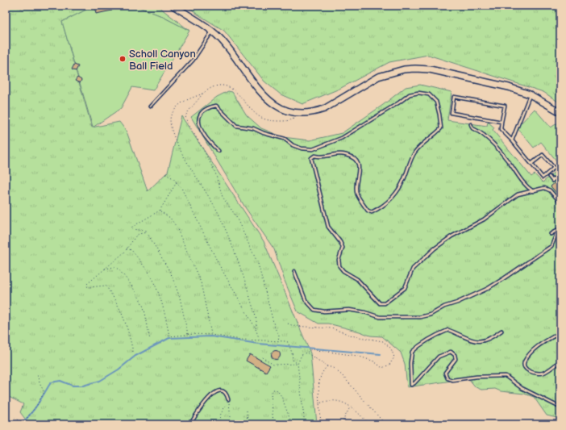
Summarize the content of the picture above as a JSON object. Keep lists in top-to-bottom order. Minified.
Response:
{"places":["Scholl Canyon Ball Field"]}
